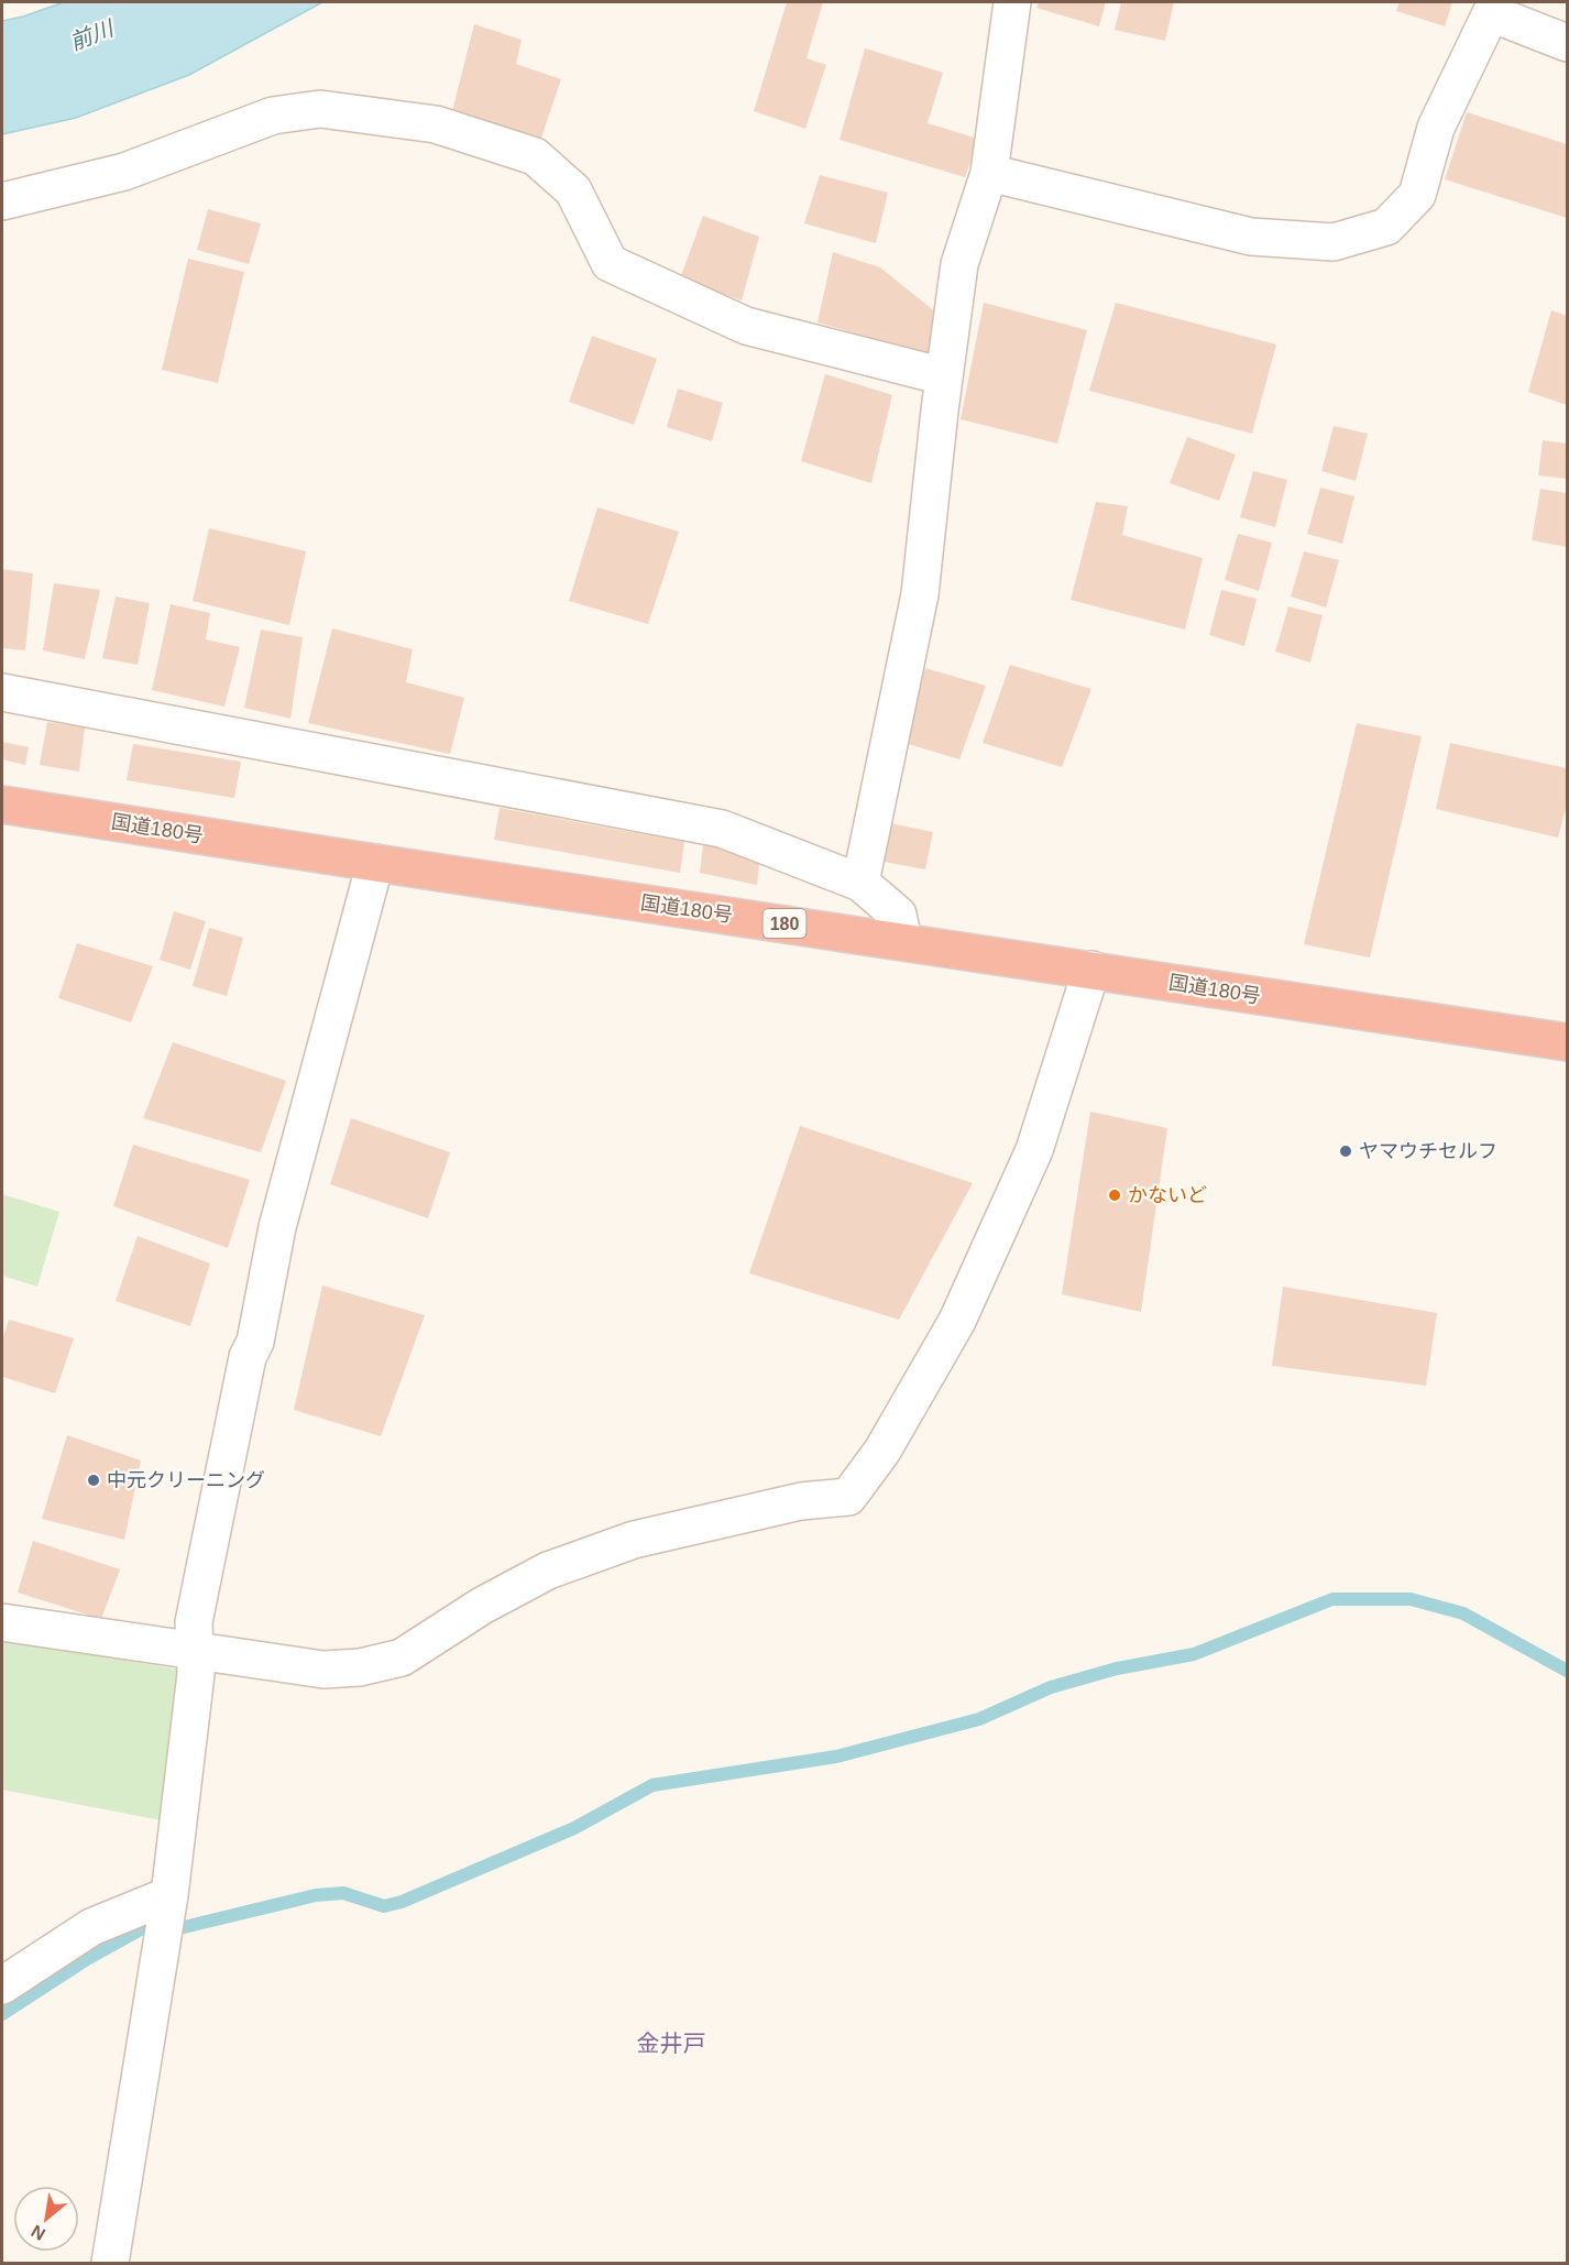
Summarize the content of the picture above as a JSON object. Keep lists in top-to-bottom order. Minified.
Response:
{"streets":{"highway":["国道180号","180"]},"districts":["金井戸"],"water":["前川"],"places":["ヤマウチセルフ","かないど","中元クリーニング"],"north":"bottom left"}
